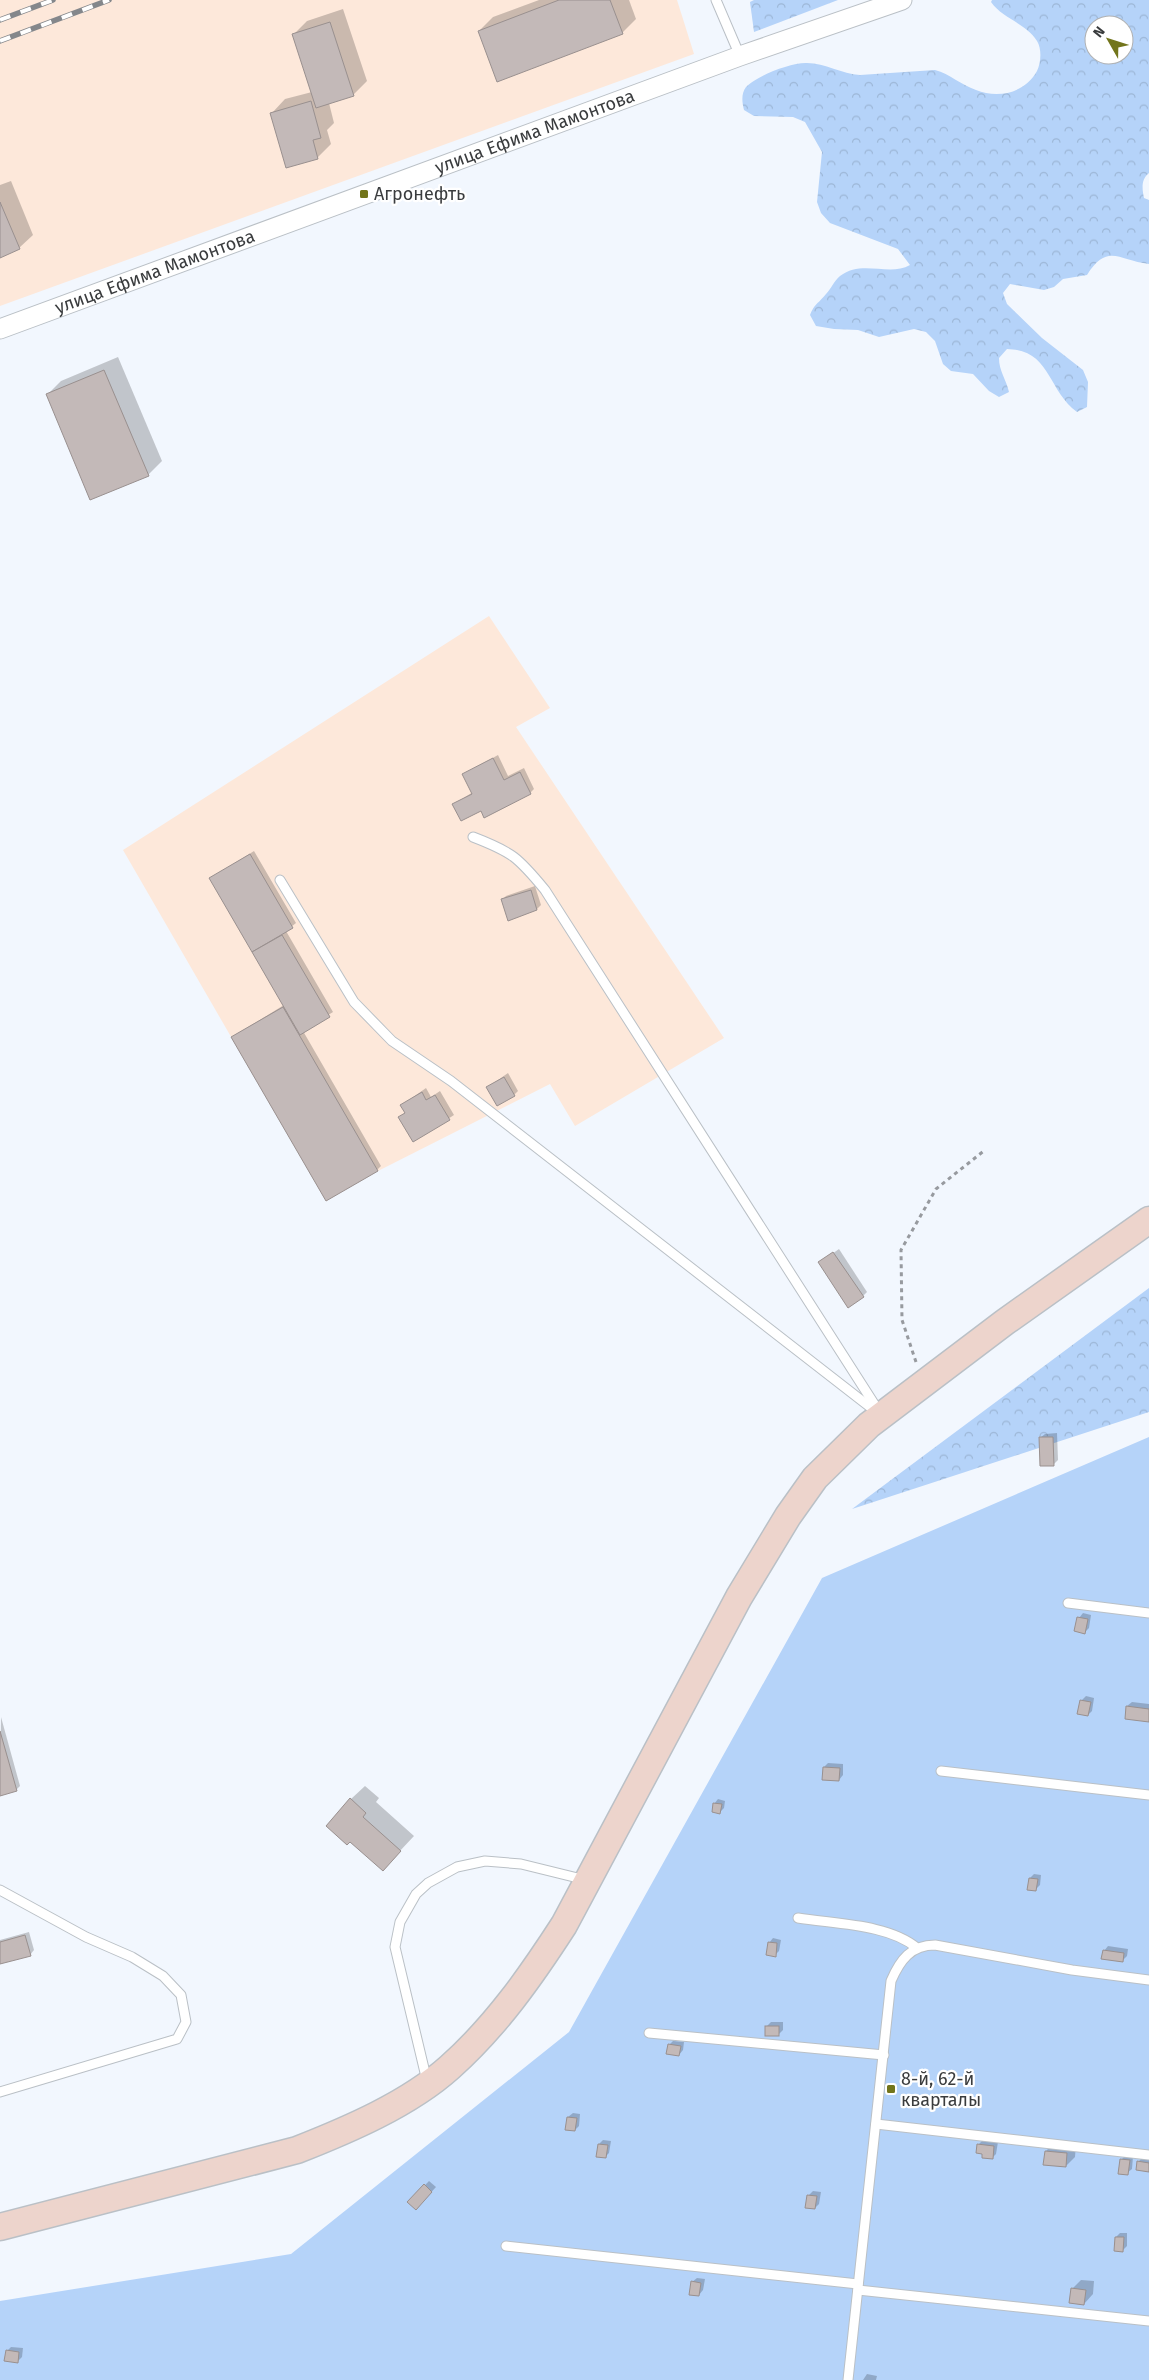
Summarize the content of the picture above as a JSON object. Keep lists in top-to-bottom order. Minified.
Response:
{"streets":{"street":["улица Ефима Мамонтова"]},"places":{"transit":["Агронефть","8-й, 62-й кварталы"]},"north":"top left"}
